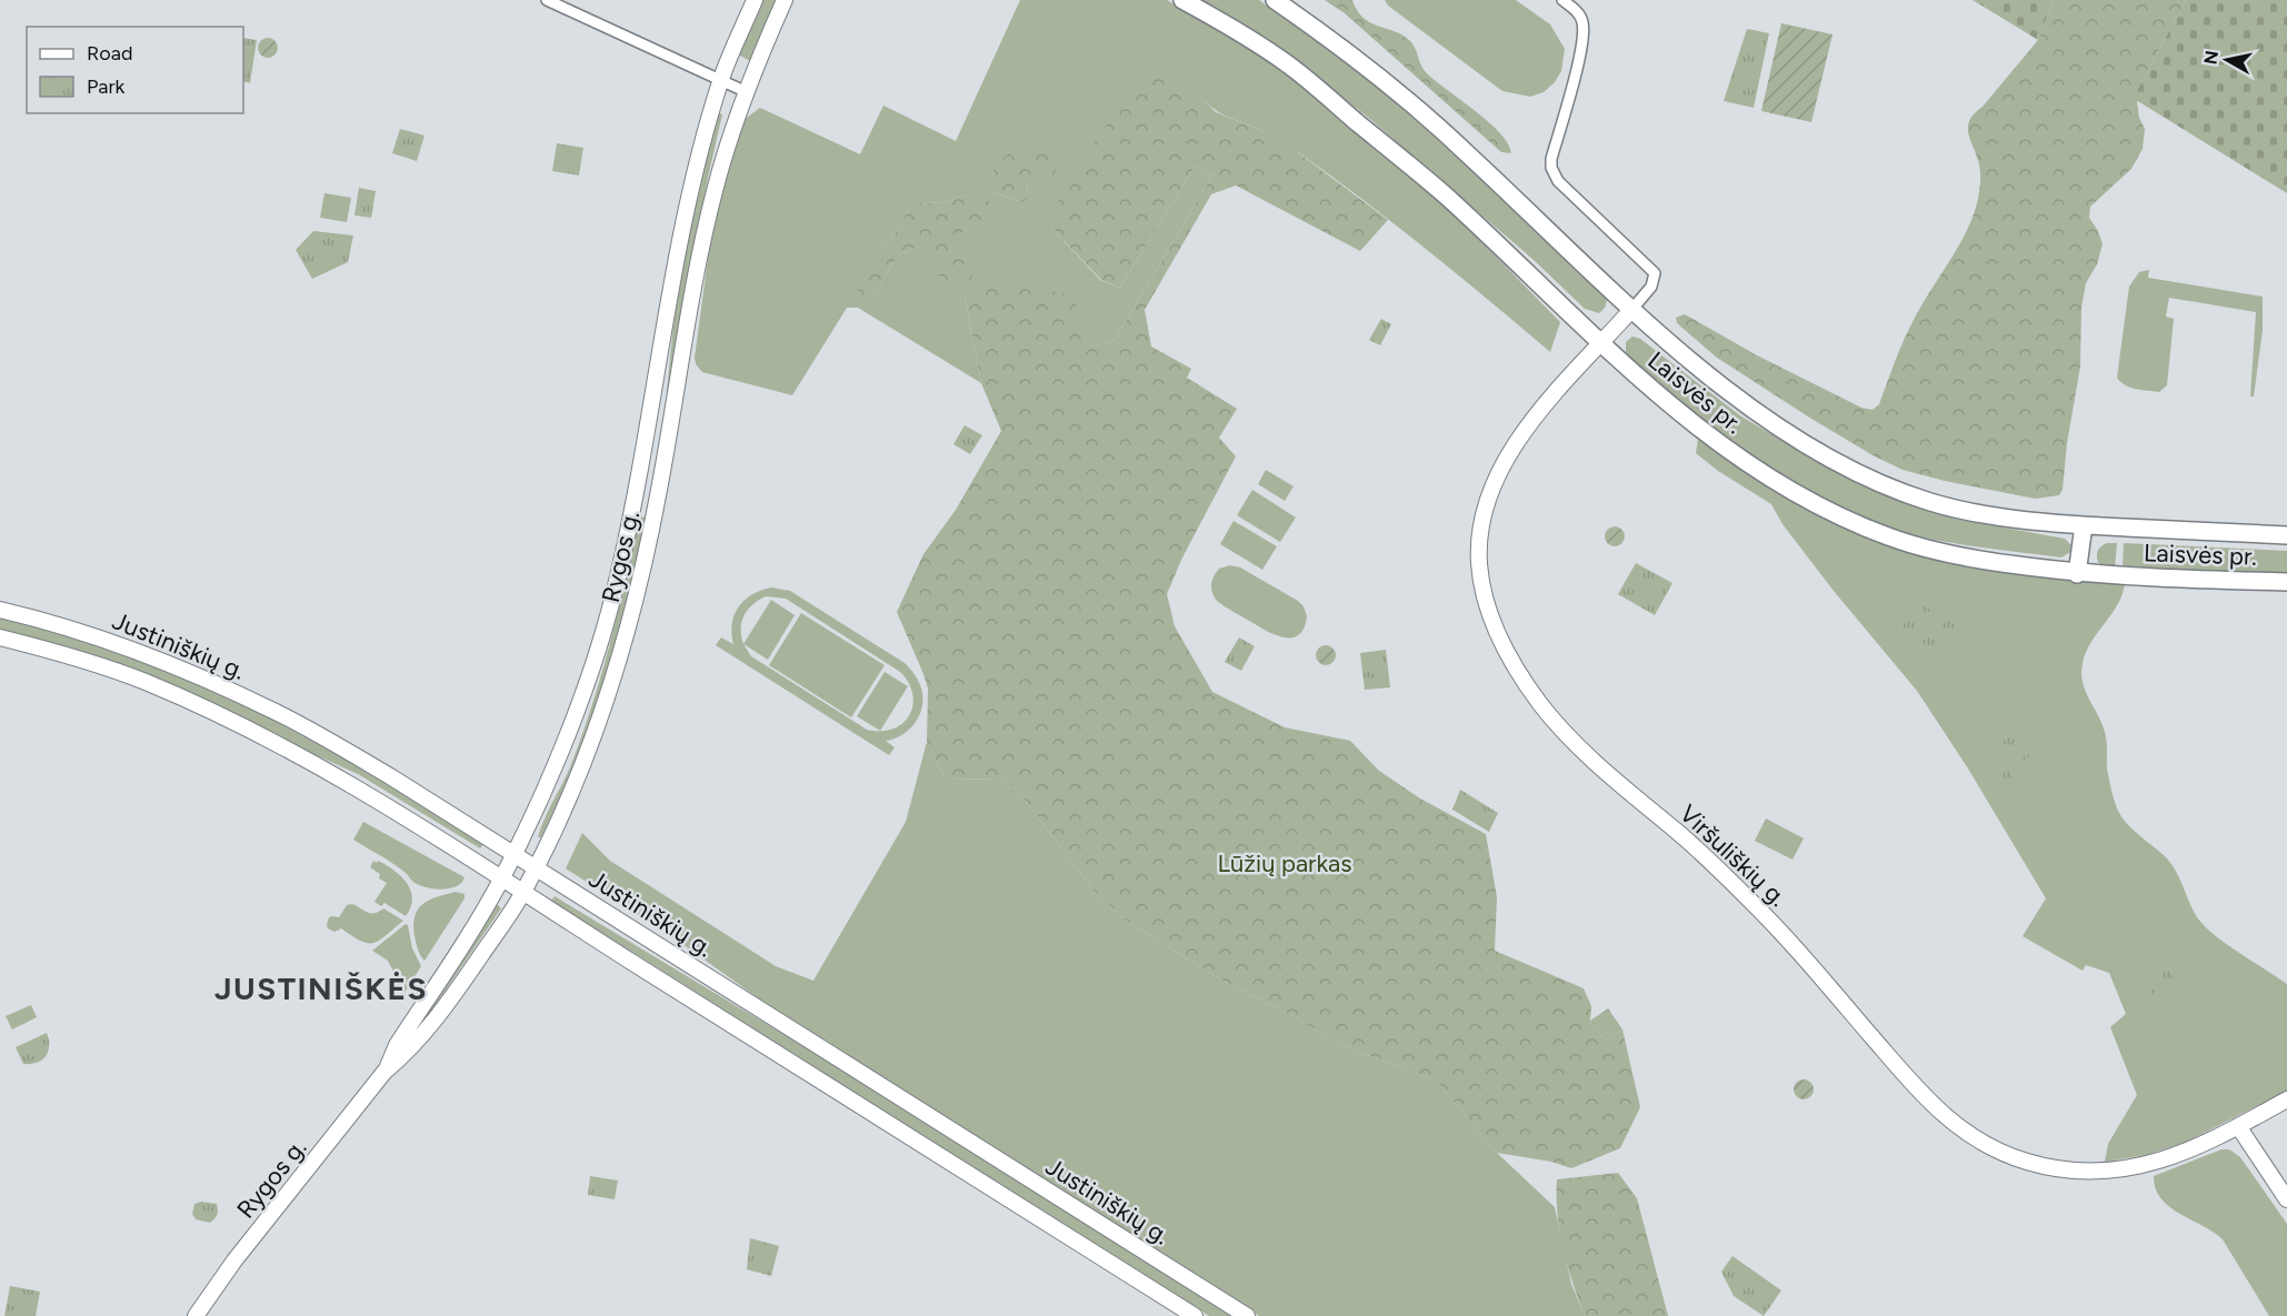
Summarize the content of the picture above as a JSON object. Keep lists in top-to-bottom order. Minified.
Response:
{"streets":{"main road":["Laisvės pr.","Rygos g.","Justiniškių g.","Viršuliškių g."]},"crossings":[["Laisvės pr.","Viršuliškių g."],["Rygos g.","Justiniškių g."]],"districts":["JUSTINIŠKĖS"],"parks":["Lūžių parkas"],"legend":["Road","Park"],"north":"left"}
